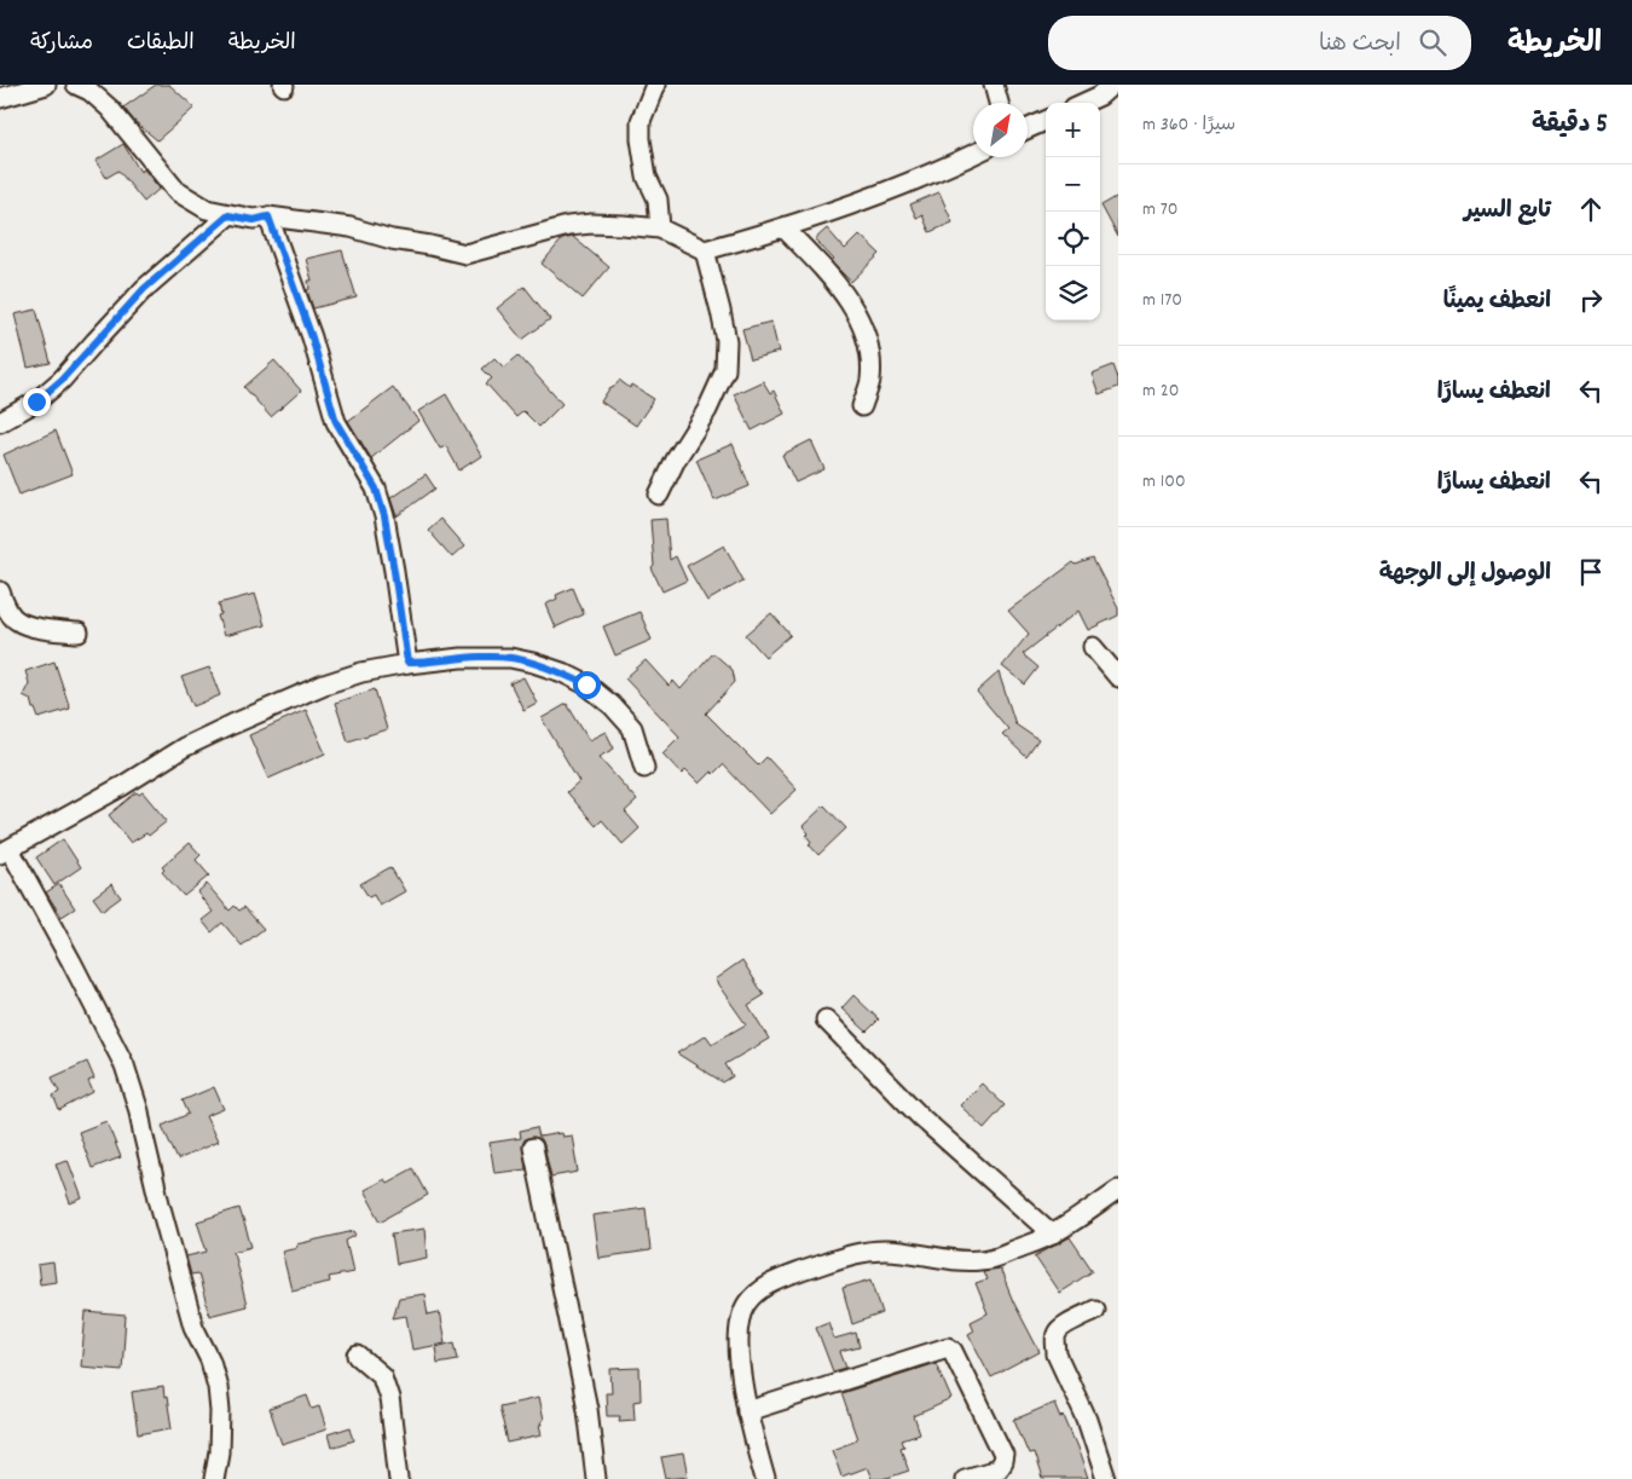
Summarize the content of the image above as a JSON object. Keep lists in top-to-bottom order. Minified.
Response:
{"north":"top right","page":{"header":"الخريطة","search":"ابحث هنا","nav":["الخريطة","الطبقات","مشاركة"],"heading":["5 دقيقة","سيرًا · 360 m"],"map_buttons":["+","−"],"list":[["تابع السير","70 m"],["انعطف يمينًا","170 m"],["انعطف يسارًا","20 m"],["انعطف يسارًا","100 m"],"الوصول إلى الوجهة"]}}
